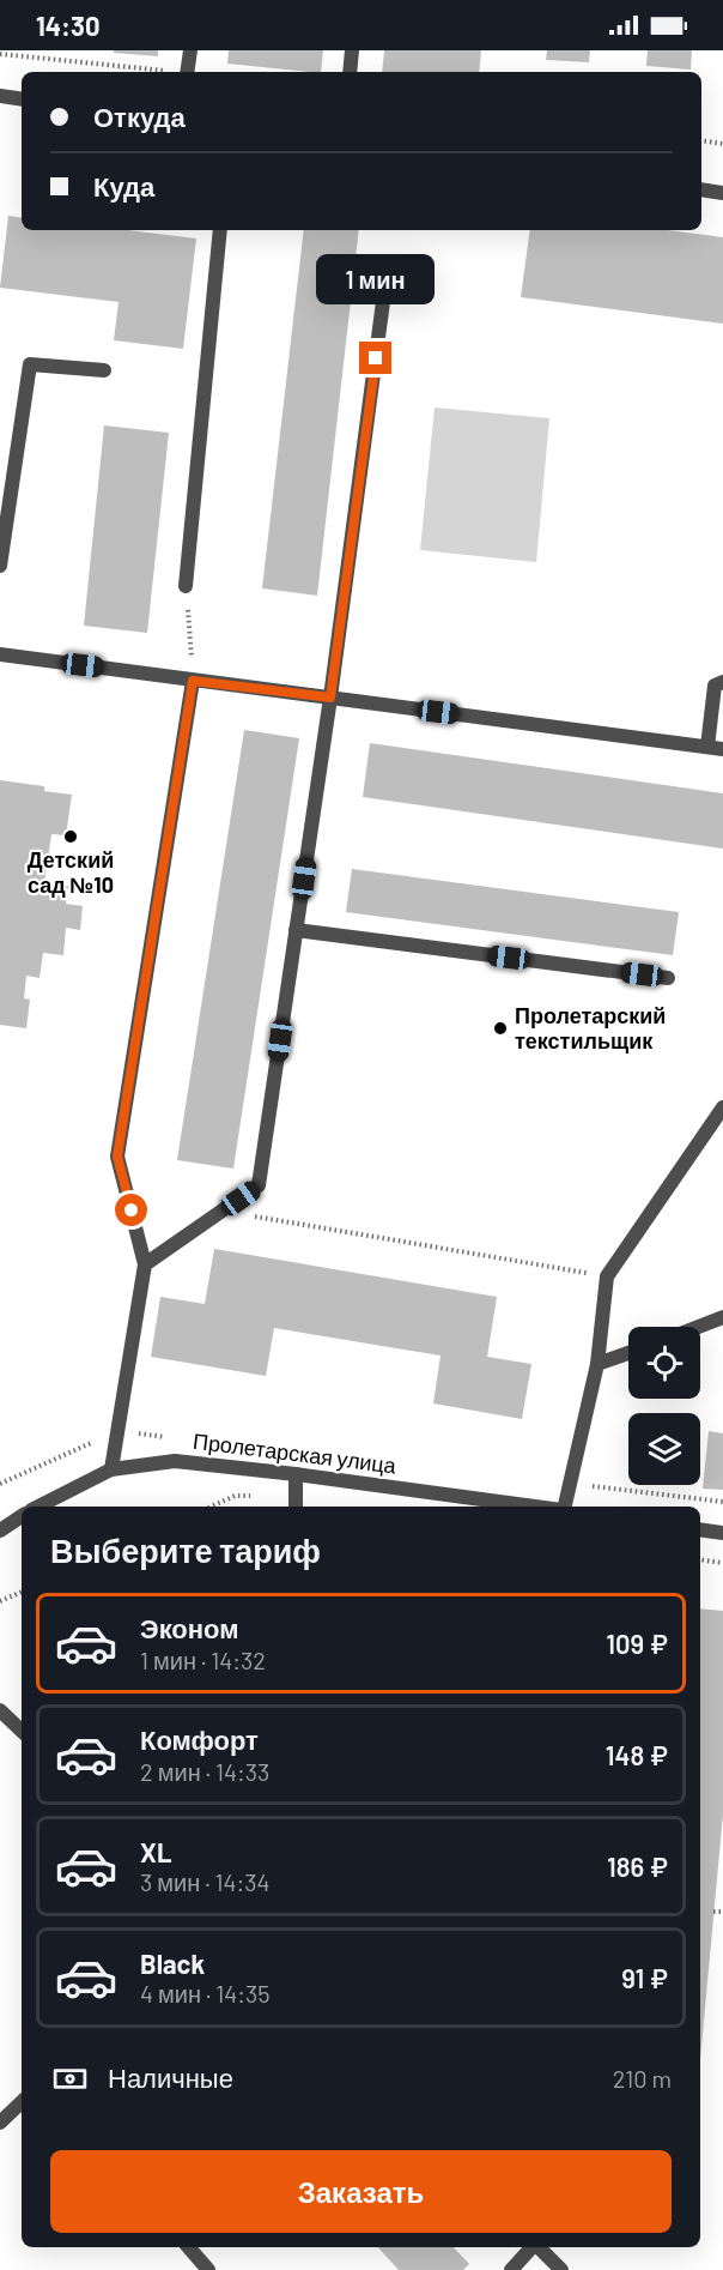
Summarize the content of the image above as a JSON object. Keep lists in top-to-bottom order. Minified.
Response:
{"streets":{"street":["Пролетарская улица"]},"places":["Детский сад №10","Пролетарский текстильщик"],"page":{"status":"14:30","banner":["Откуда","Куда"],"bubble":"1 мин","heading":"Выберите тариф","list":[{"name":"Эконом","note":"1 мин · 14:32","value":"109 ₽"},{"name":"Комфорт","note":"2 мин · 14:33","value":"148 ₽"},{"name":"XL","note":"3 мин · 14:34","value":"186 ₽"},{"name":"Black","note":"4 мин · 14:35","value":"91 ₽"}],"pay":["Наличные","210 m"],"buttons":"Заказать"}}
